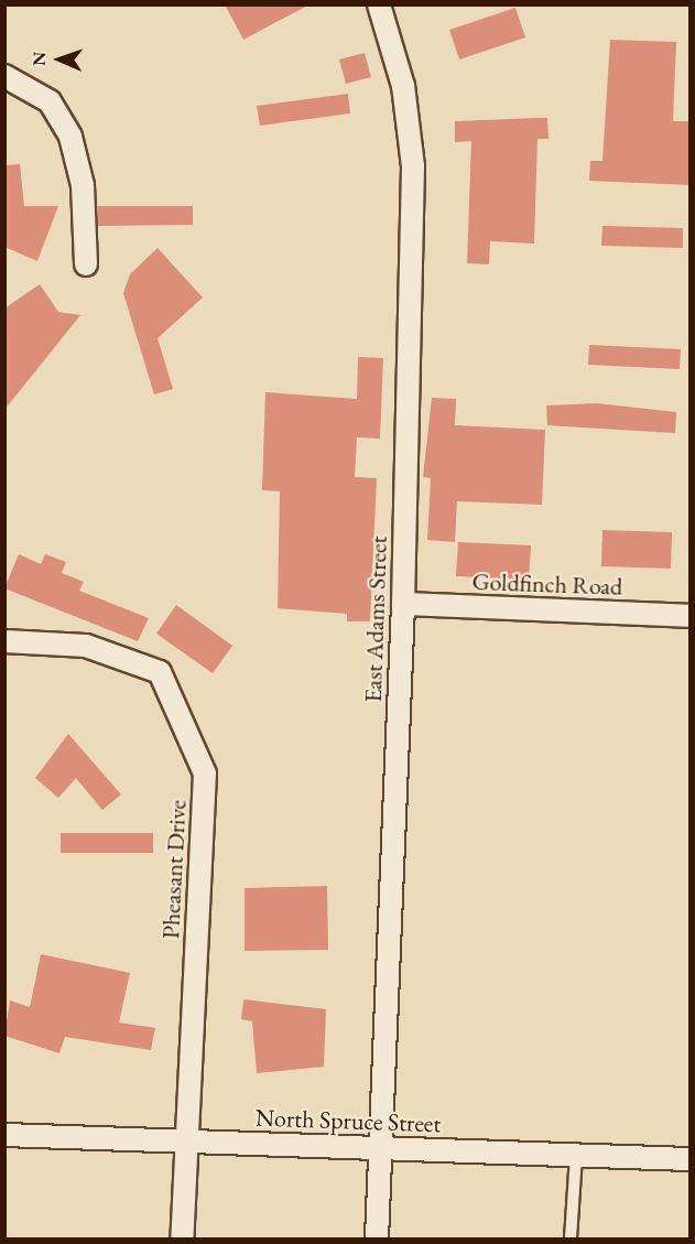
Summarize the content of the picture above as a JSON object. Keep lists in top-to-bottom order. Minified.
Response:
{"streets":{"street":["Goldfinch Road","East Adams Street","Pheasant Drive","North Spruce Street"]},"crossings":[["Goldfinch Road","East Adams Street"],["East Adams Street","North Spruce Street"],["Pheasant Drive","North Spruce Street"]],"north":"left"}
